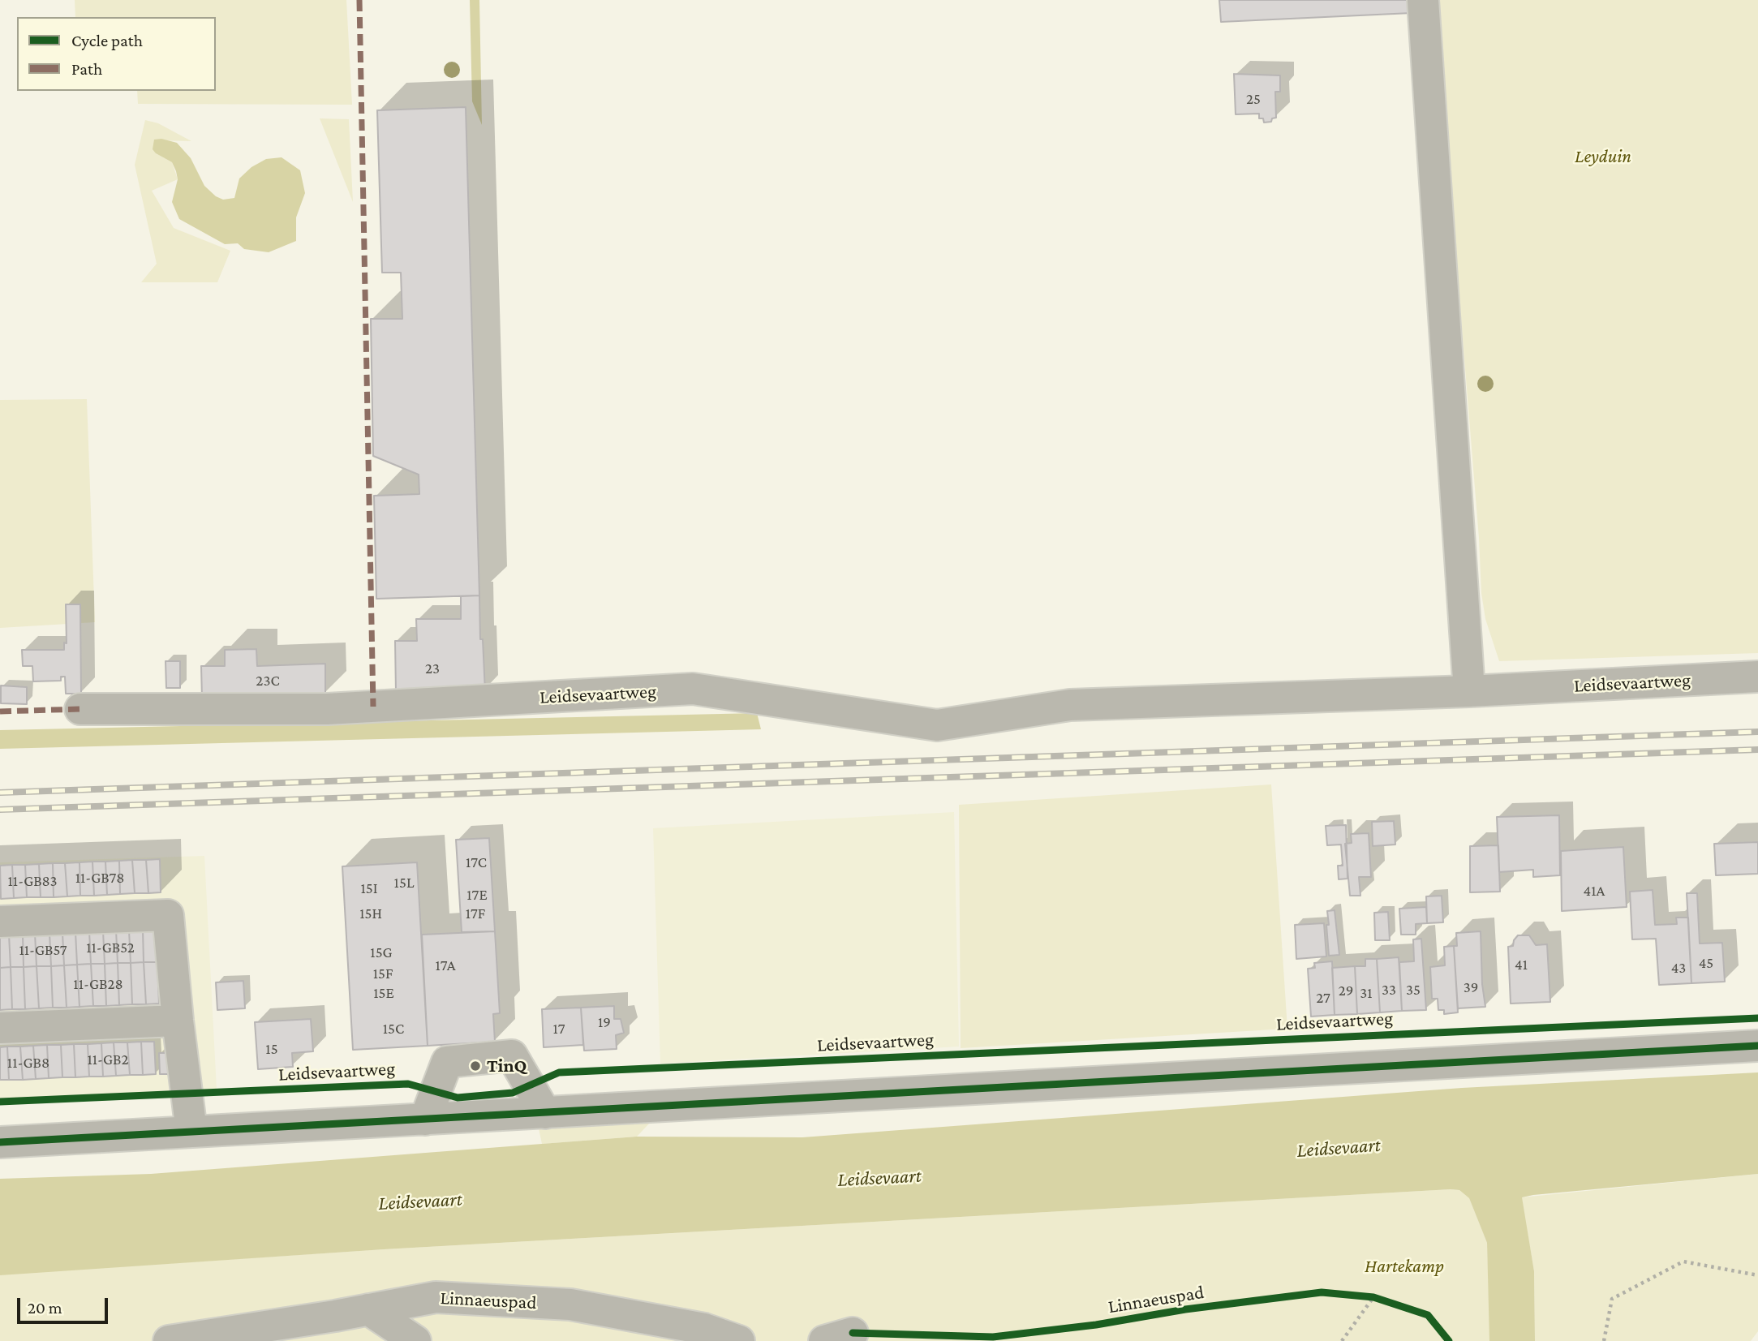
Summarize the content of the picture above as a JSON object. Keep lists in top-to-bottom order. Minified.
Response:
{"streets":{"street":["Leidsevaartweg","Linnaeuspad"]},"water":["Leidsevaart"],"parks":["Leyduin","Hartekamp"],"places":["TinQ"],"house_numbers":["25","23","23C","17C","11-GB78","11-GB83","15L","15I","41A","17E","15H","17F","11-GB52","11-GB57","15G","45","41","17A","43","15F","11-GB28","39","33","35","29","15E","31","27","19","15C","17","15","11-GB2","11-GB8"],"legend":["Cycle path","Path"],"scale_bar":"20 m"}
